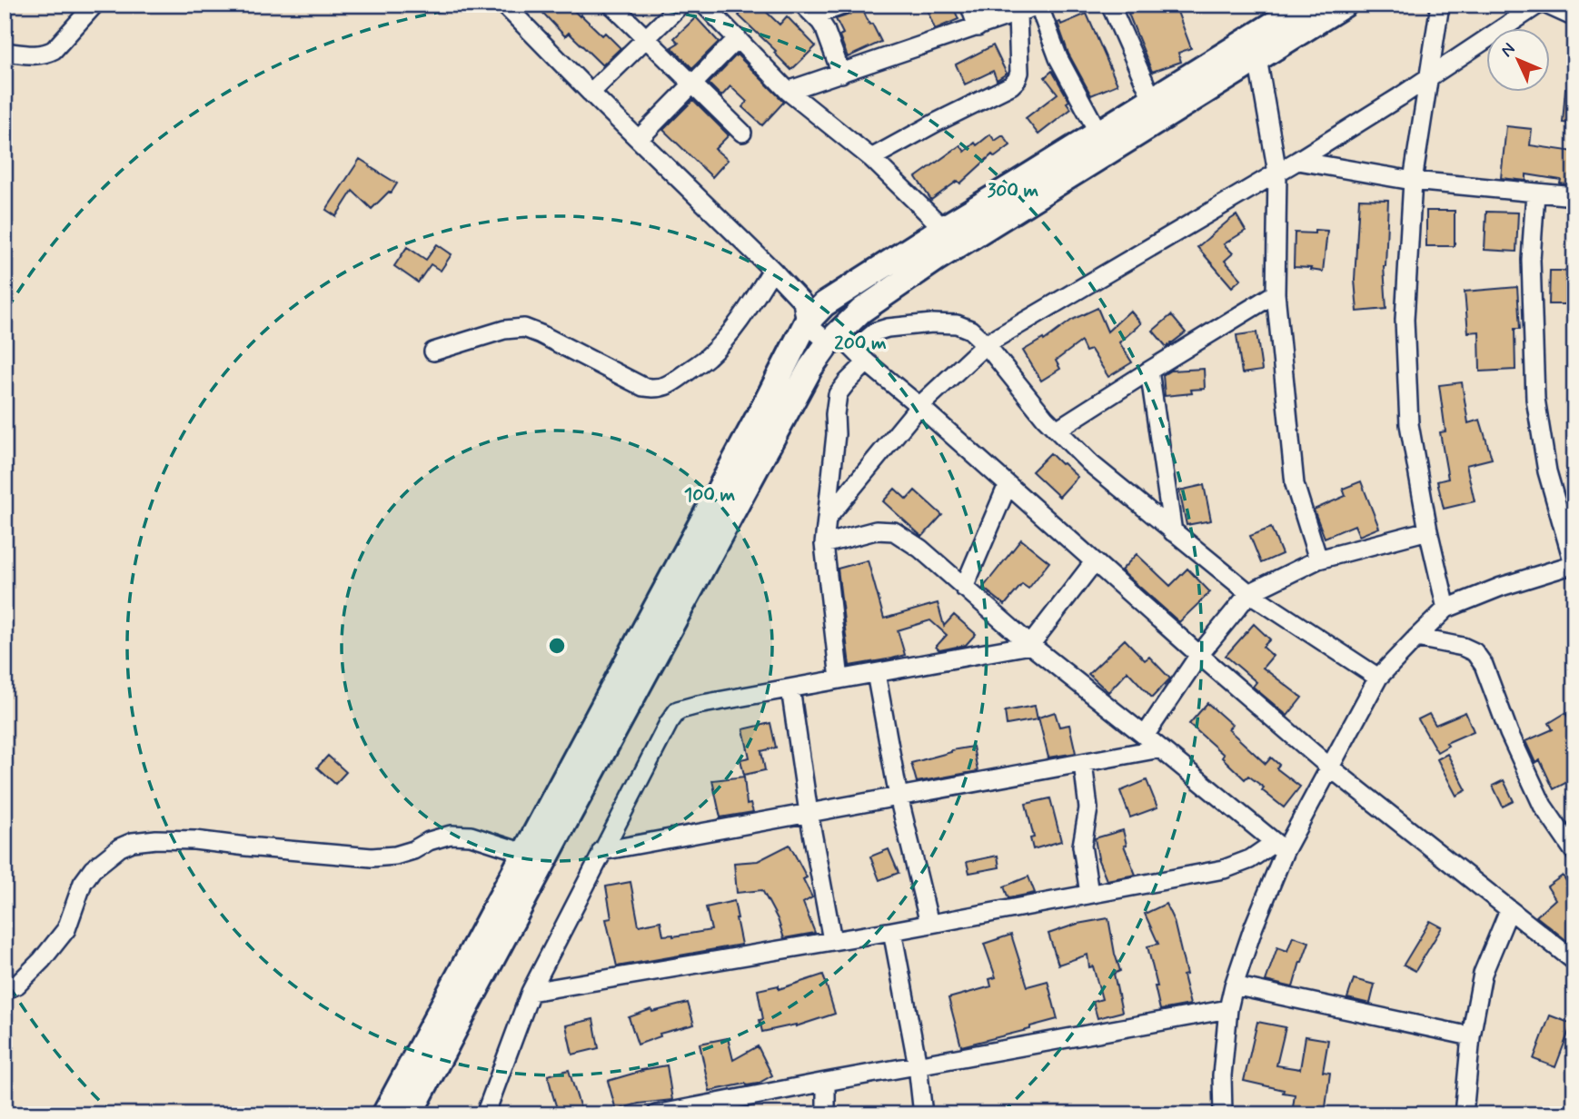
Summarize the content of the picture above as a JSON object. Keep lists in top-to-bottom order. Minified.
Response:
{"north":"top left","rings":["300 m","200 m","100 m"]}
